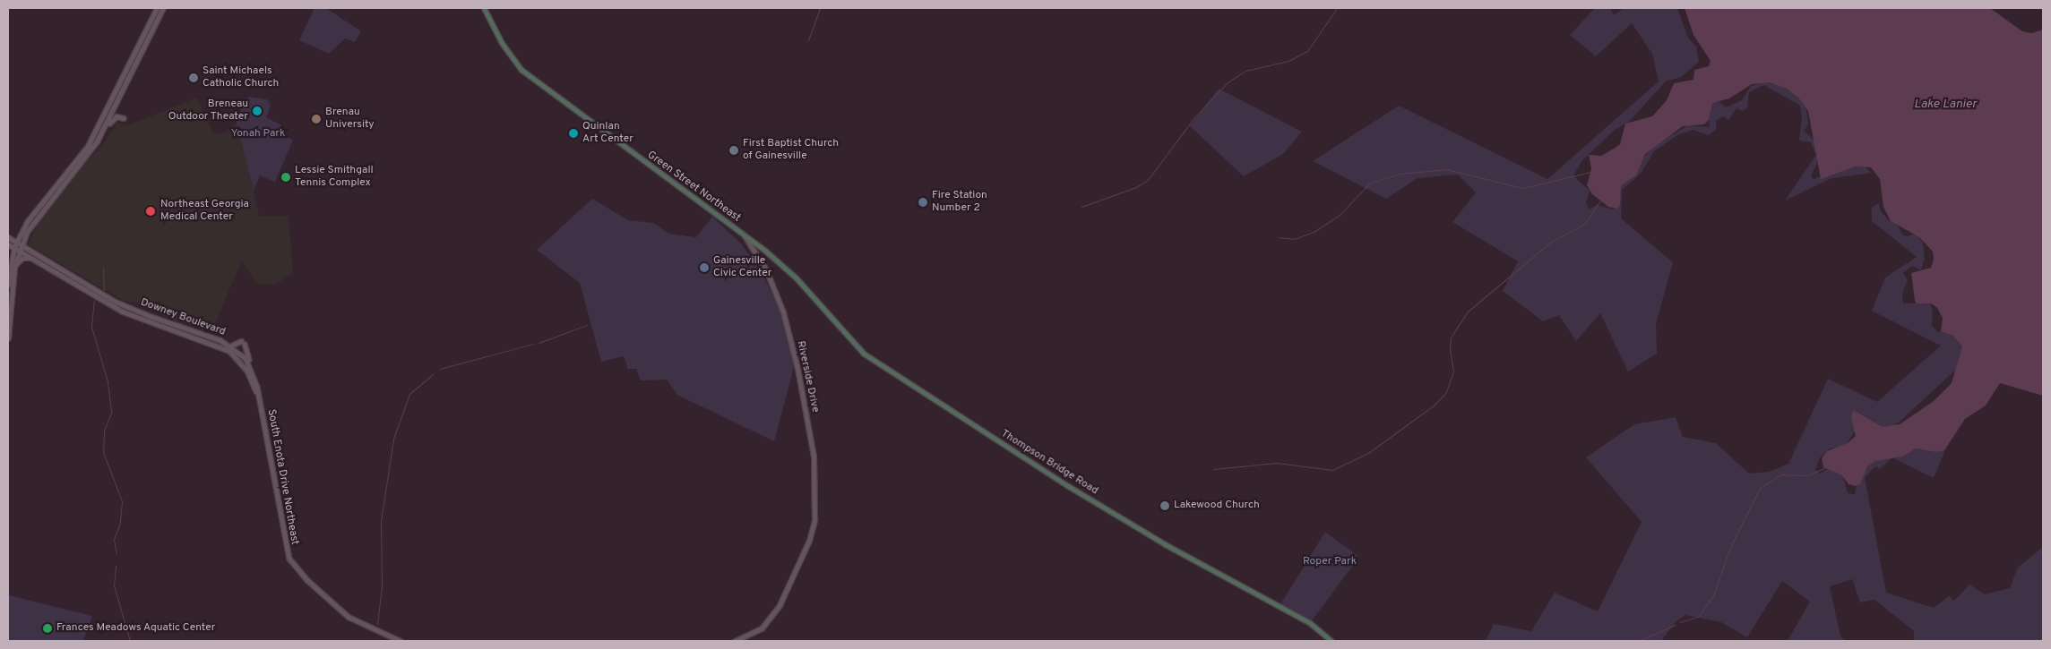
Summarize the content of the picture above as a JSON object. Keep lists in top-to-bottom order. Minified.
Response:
{"streets":{"highway":["Green Street Northeast","Thompson Bridge Road"],"main road":["Downey Boulevard","Riverside Drive","South Enota Drive Northeast"]},"crossings":[["Green Street Northeast","Riverside Drive"],["Green Street Northeast","Thompson Bridge Road"],["Downey Boulevard","South Enota Drive Northeast"]],"water":["Lake Lanier"],"parks":["Yonah Park","Roper Park"],"places":["Saint Michaels Catholic Church","Breneau Outdoor Theater","Brenau University","Quinlan Art Center","First Baptist Church of Gainesville","Lessie Smithgall Tennis Complex","Fire Station Number 2","Northeast Georgia Medical Center","Gainesville Civic Center","Lakewood Church","Frances Meadows Aquatic Center"]}
